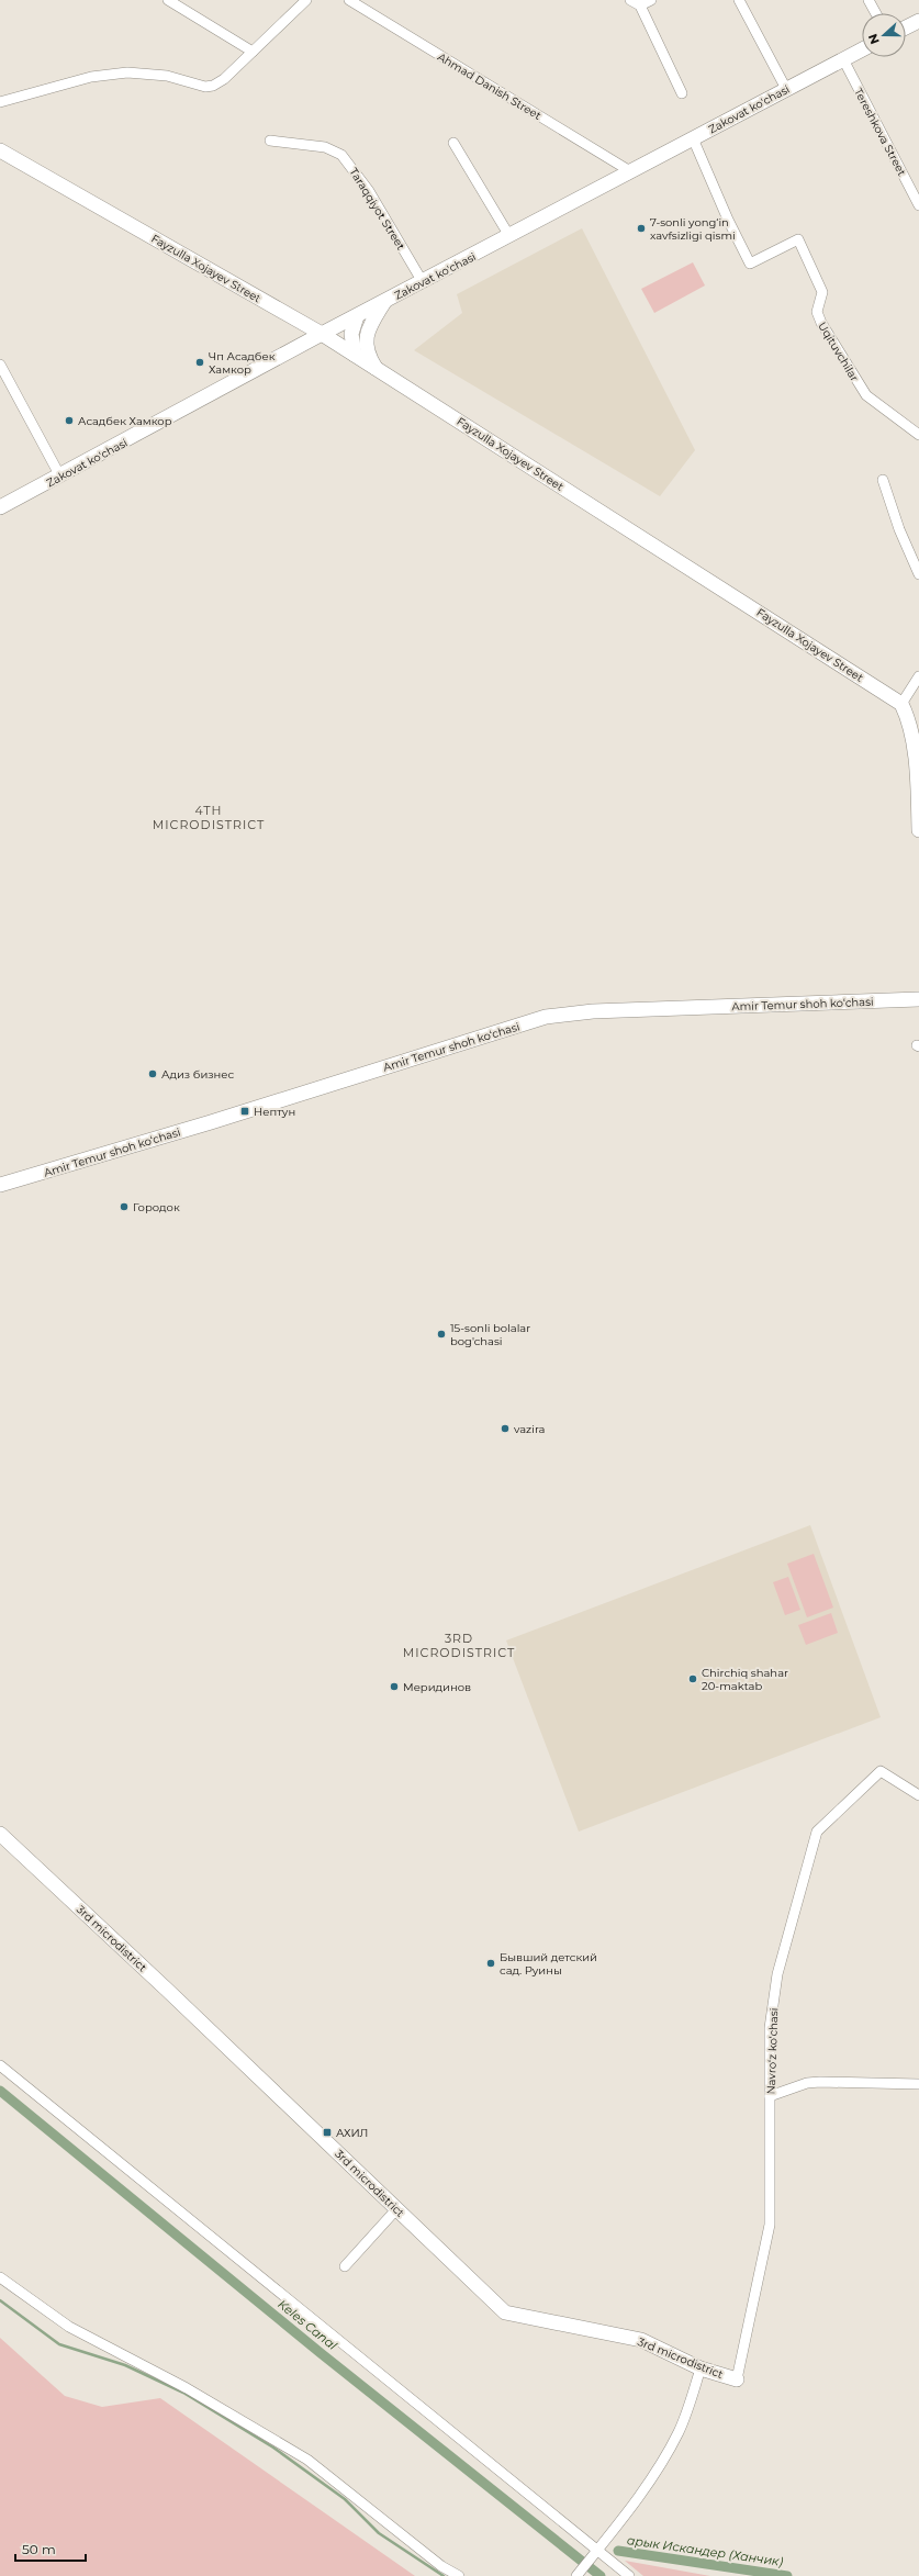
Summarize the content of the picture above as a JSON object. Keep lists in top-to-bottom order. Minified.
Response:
{"streets":{"main road":["Zakovat ko'chasi","Fayzulla Xojayev Street","Amir Temur shoh ko‘chasi","3rd microdistrict"],"street":["Ahmad Danish Street","Tereshkova Street","Taraqqiyot Street","Uqituvchilar","Navro‘z ko‘chasi"]},"crossings":[["Ahmad Danish Street","Zakovat ko'chasi"],["Zakovat ko'chasi","Tereshkova Street"],["Zakovat ko'chasi","Taraqqiyot Street"],["Zakovat ko'chasi","Fayzulla Xojayev Street"],["Zakovat ko'chasi","Uqituvchilar"],["3rd microdistrict","Navro‘z ko‘chasi"]],"districts":["4TH MICRODISTRICT","3RD MICRODISTRICT"],"water":["Keles Canal","арык Искандер (Ханчик)"],"places":{"other":["7-sonli yong‘in xavfsizligi qismi","Чп Асадбек Хамкор","Асадбек Хамкор","Адиз бизнес","Городок","15-sonli bolalar bog'chasi","vazira","Chirchiq shahar 20-maktab","Меридинов","Бывший детский сад. Руины"],"transit":["Нептун","АХИЛ"]},"scale_bar":"50 m","north":"left"}
